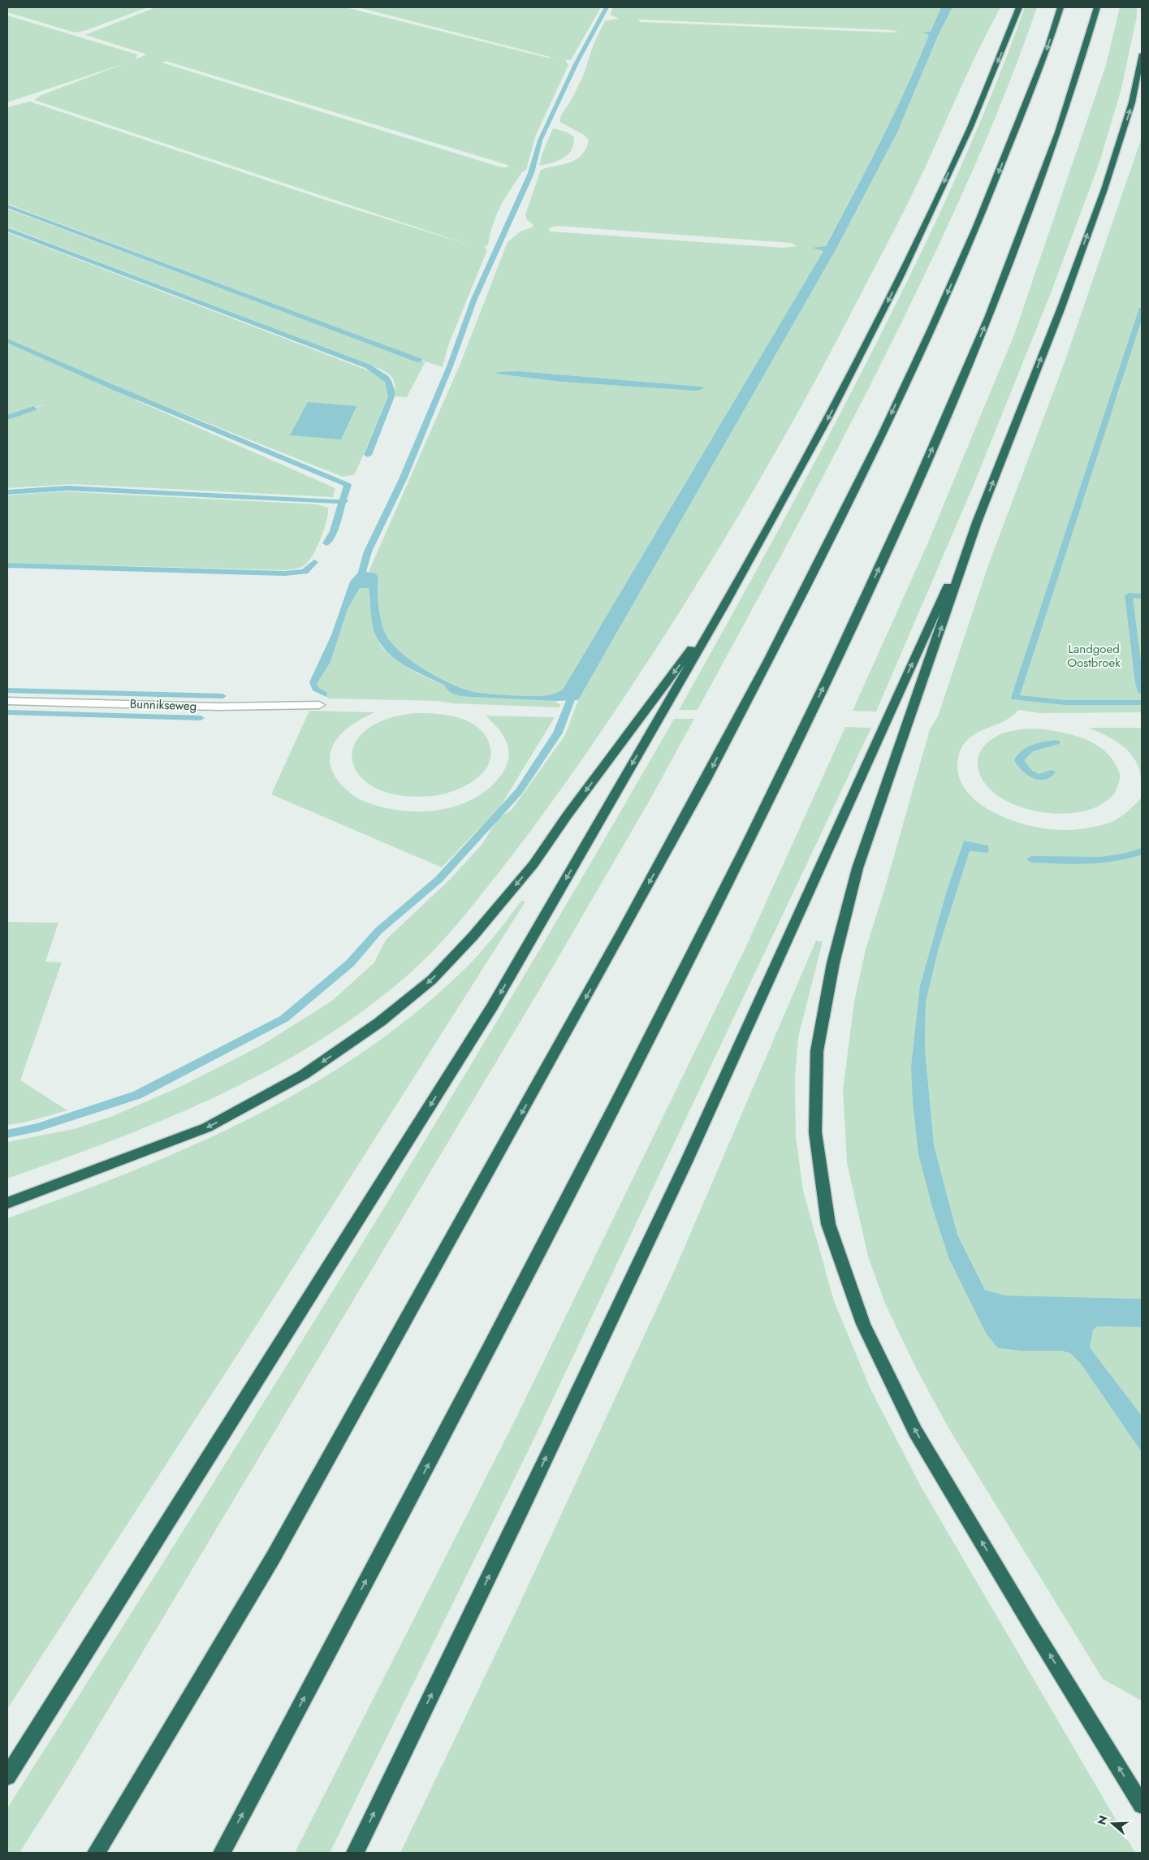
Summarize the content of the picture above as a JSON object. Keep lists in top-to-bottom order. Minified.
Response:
{"streets":{"street":["Bunnikseweg"]},"parks":["Landgoed Oostbroek"],"north":"left"}
